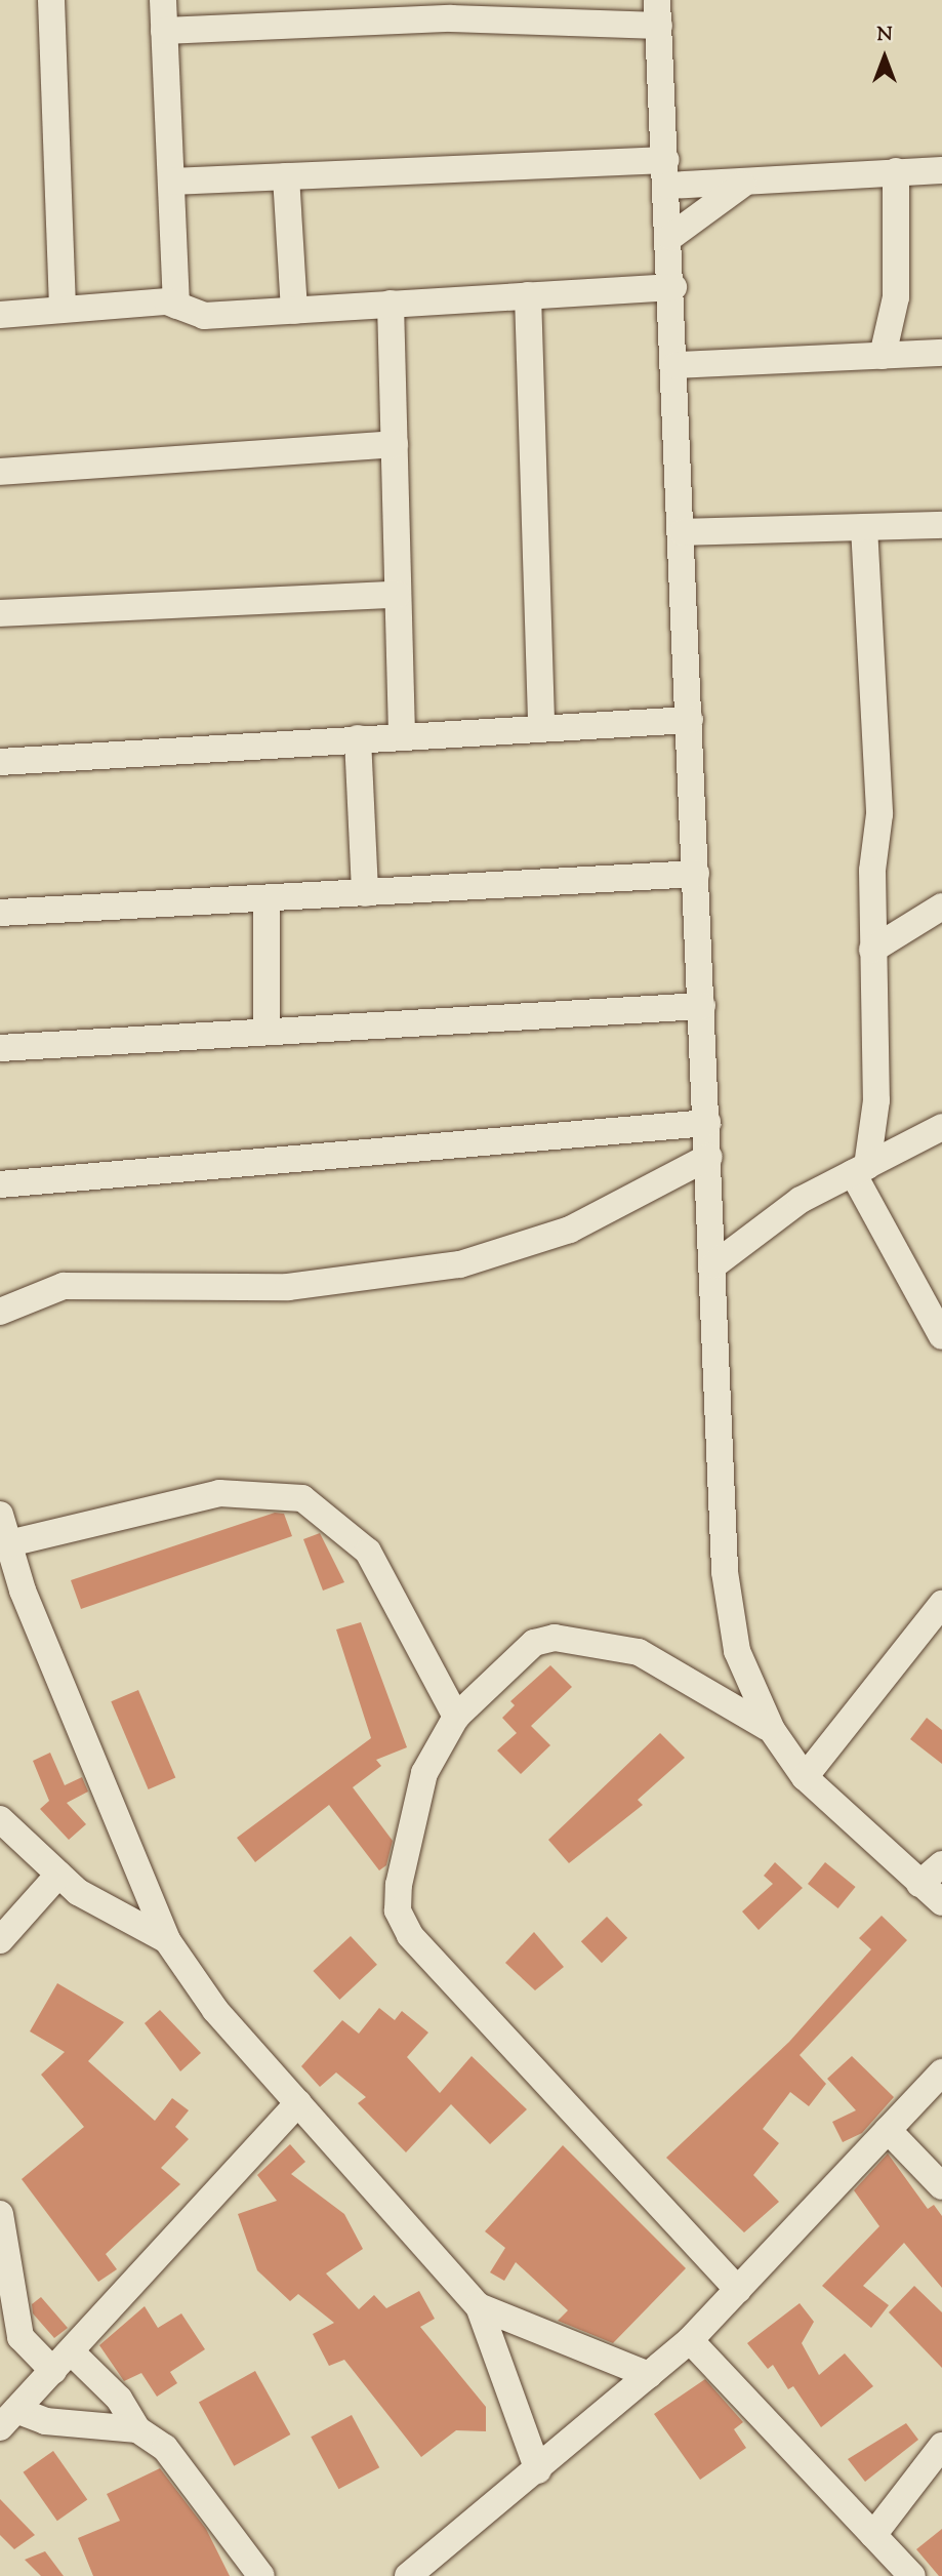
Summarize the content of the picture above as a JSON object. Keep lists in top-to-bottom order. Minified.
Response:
{"north":"top"}
